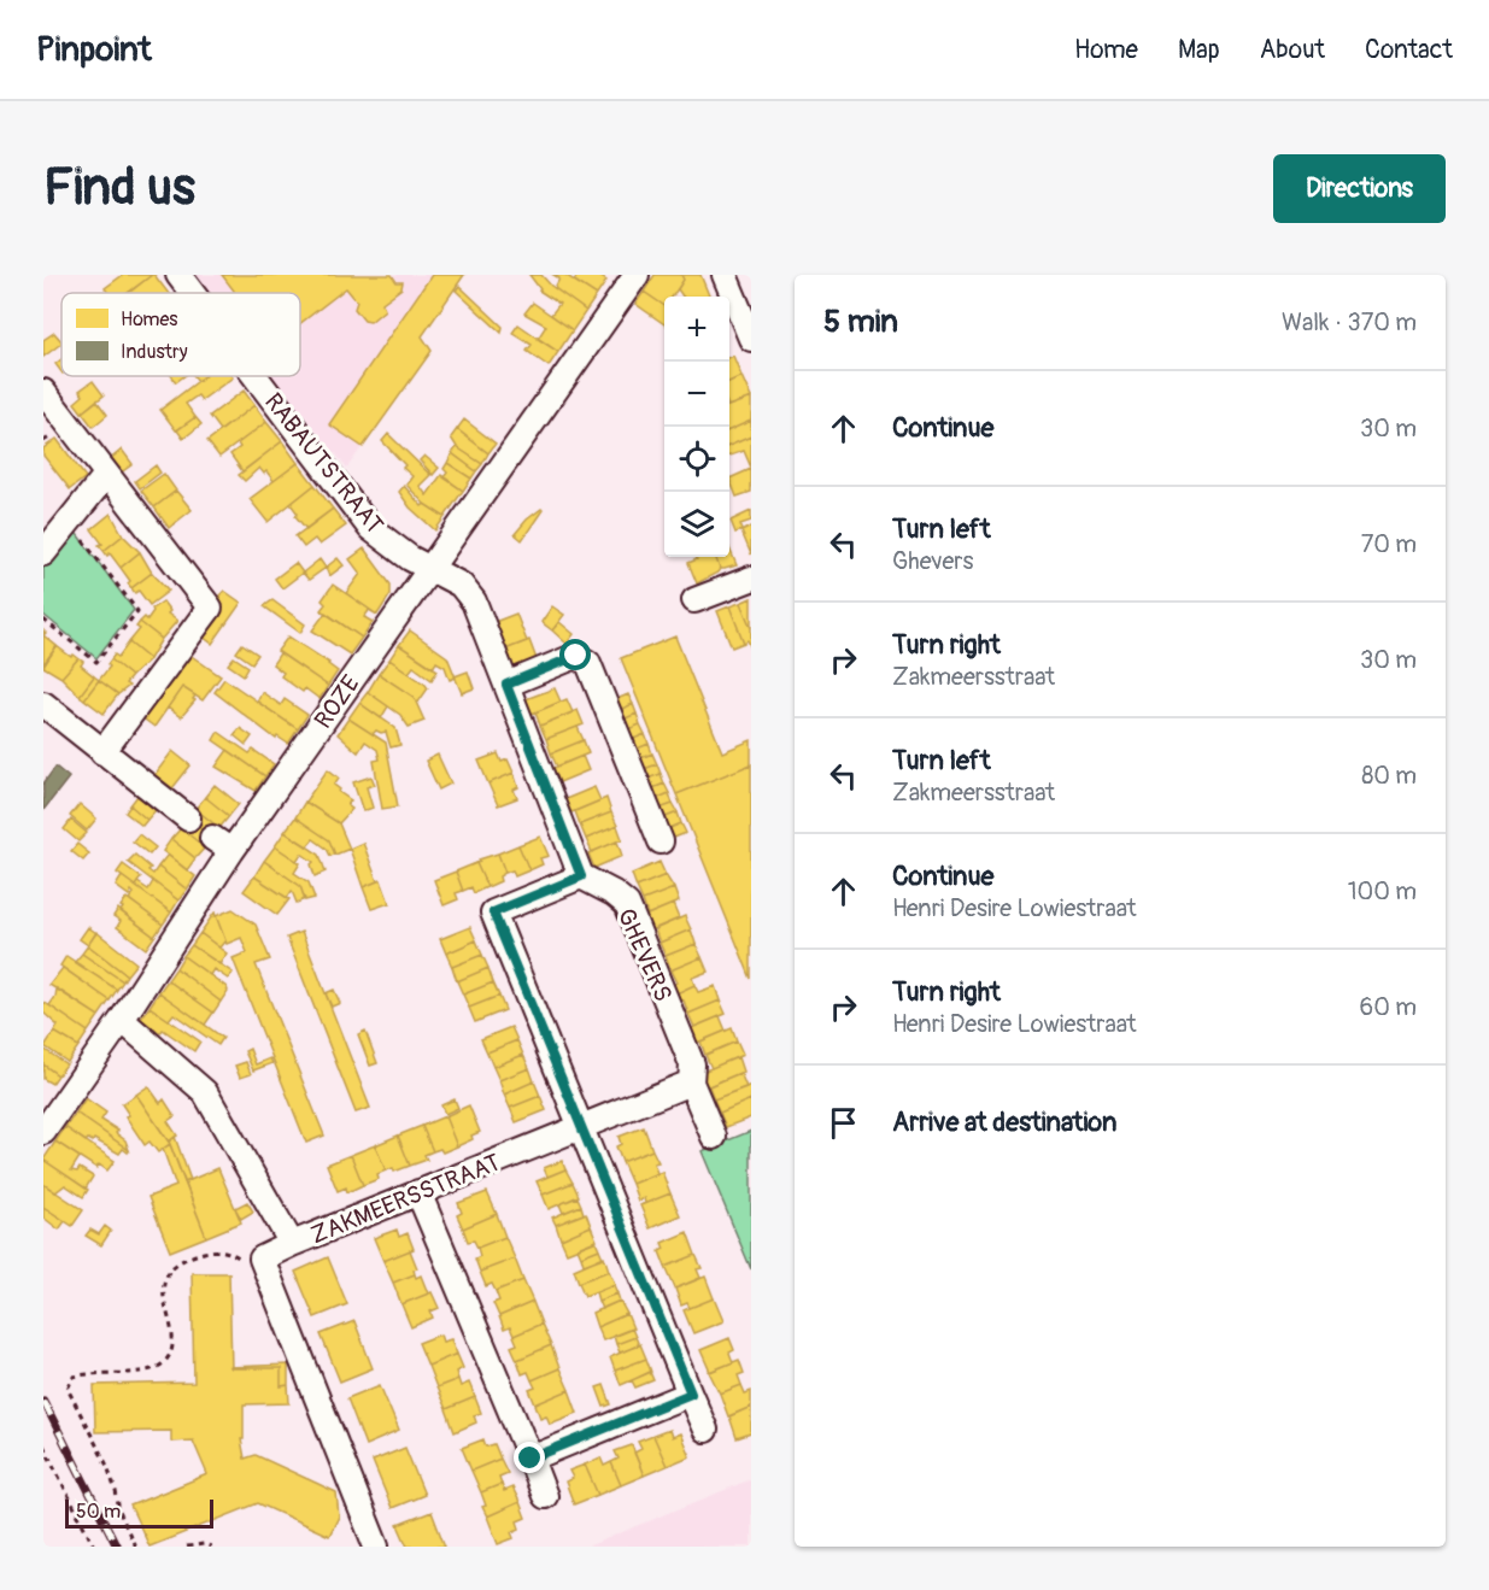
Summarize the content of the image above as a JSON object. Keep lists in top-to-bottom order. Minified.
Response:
{"streets":{"street":["RABAUTSTRAAT","ROZE","GHEVERS","ZAKMEERSSTRAAT"]},"crossings":[["RABAUTSTRAAT","ROZE"],["ROZE","ZAKMEERSSTRAAT"],["GHEVERS","ZAKMEERSSTRAAT"]],"legend":["Homes","Industry"],"scale_bar":"50 m","page":{"header":"Pinpoint","nav":["Home","Map","About","Contact"],"buttons":"Directions","title":"Find us","heading":["5 min","Walk · 370 m"],"map_buttons":["+","−"],"list":[["Continue","30 m"],["Turn left","Ghevers","70 m"],["Turn right","Zakmeersstraat","30 m"],["Turn left","Zakmeersstraat","80 m"],["Continue","Henri Desire Lowiestraat","100 m"],["Turn right","Henri Desire Lowiestraat","60 m"],"Arrive at destination"],"scale":"50 m"}}
